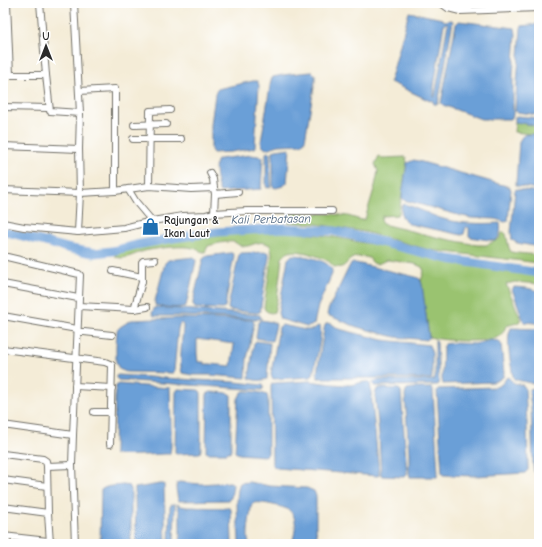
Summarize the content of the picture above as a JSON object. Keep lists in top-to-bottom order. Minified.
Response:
{"water":["Kali Perbatasan"],"places":{"shop":["Rajungan & Ikan Laut"]},"north":"top"}
